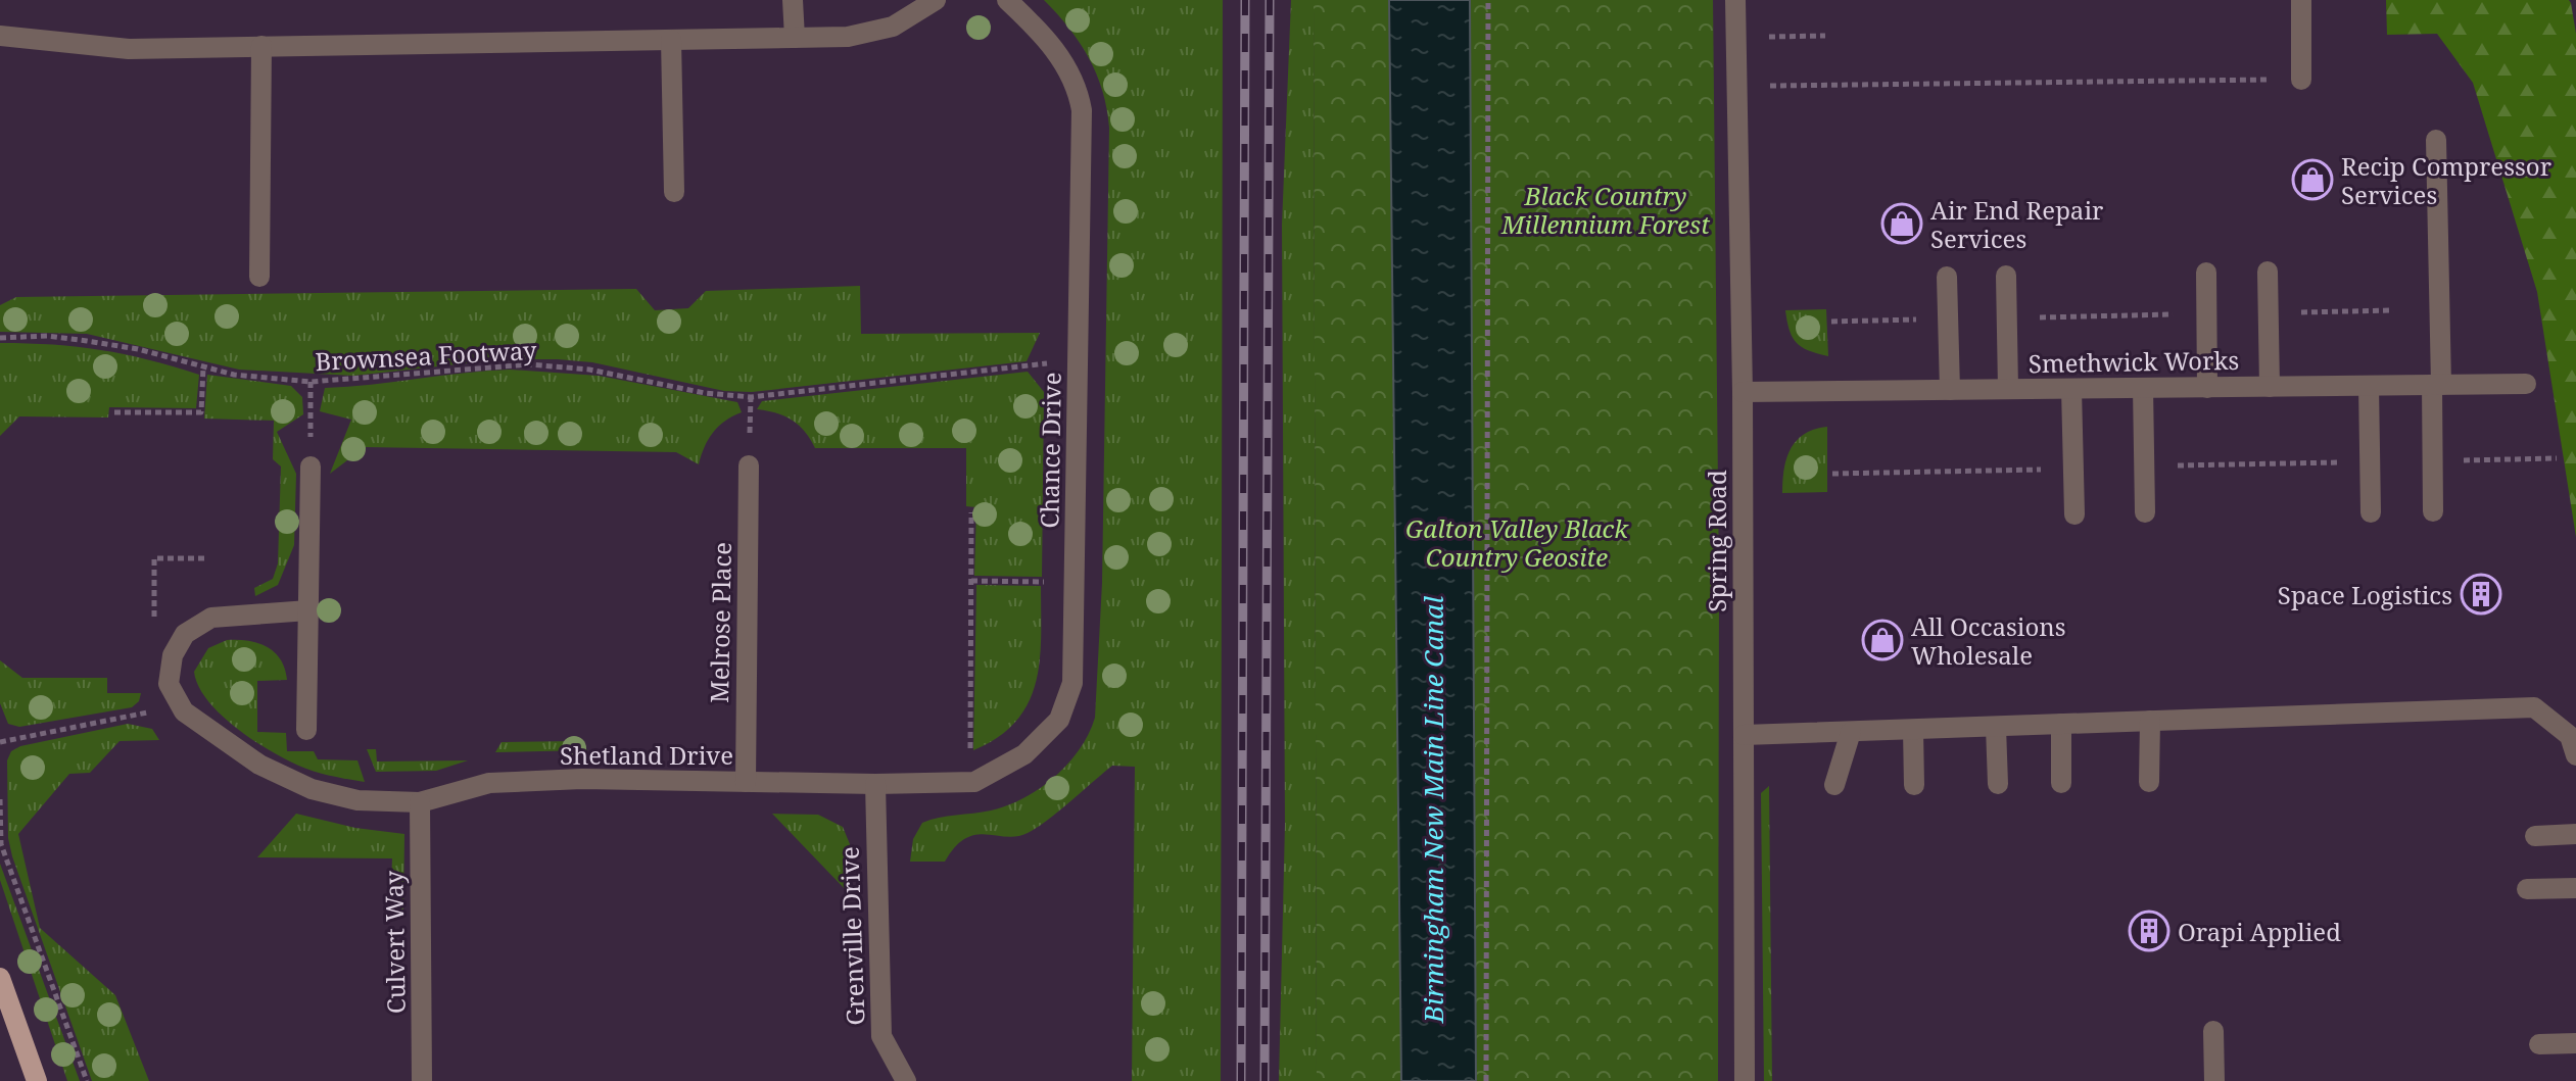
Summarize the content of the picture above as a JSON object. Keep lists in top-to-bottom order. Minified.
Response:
{"streets":{"street":["Smethwick Works","Chance Drive","Spring Road","Melrose Place","Shetland Drive","Grenville Drive","Culvert Way"],"path":["Brownsea Footway"]},"crossings":[["Smethwick Works","Spring Road"],["Chance Drive","Shetland Drive"],["Chance Drive","Grenville Drive"],["Melrose Place","Shetland Drive"],["Shetland Drive","Grenville Drive"],["Shetland Drive","Culvert Way"]],"water":["Birmingham New Main Line Canal"],"parks":["Black Country Millennium Forest","Galton Valley Black Country Geosite"],"places":{"shop":["Recip Compressor Services","Air End Repair Services","All Occasions Wholesale"],"building":["Space Logistics","Orapi Applied"]}}
